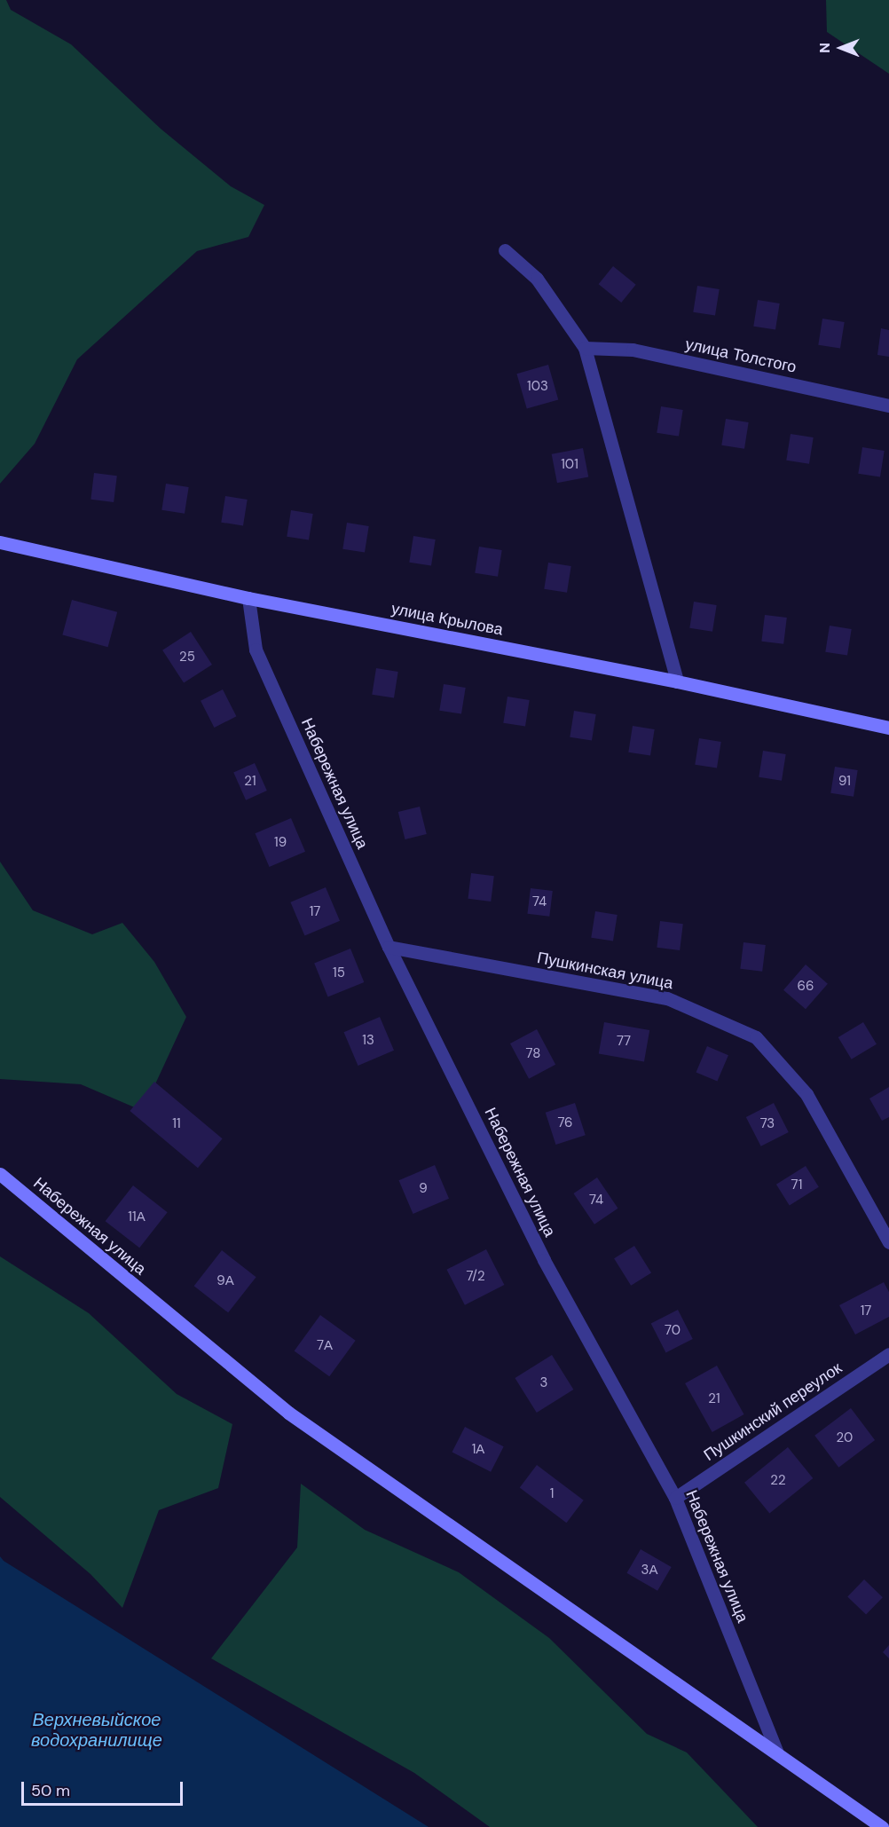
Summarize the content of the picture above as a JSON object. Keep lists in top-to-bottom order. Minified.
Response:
{"streets":{"street":["улица Толстого","улица Крылова","Набережная улица","Пушкинская улица","Пушкинский переулок"]},"crossings":[["улица Крылова","Набережная улица"],["Набережная улица","Пушкинская улица"],["Набережная улица","Пушкинский переулок"]],"water":["Верхневыйское водохранилище"],"house_numbers":["103","101","25","21","91","19","74","17","15","66","13","77","78","76","11","73","71","9","74","11А","7/2","9А","17","70","7А","3","21","20","1А","22","1","3А"],"scale_bar":"50 m","north":"left"}
